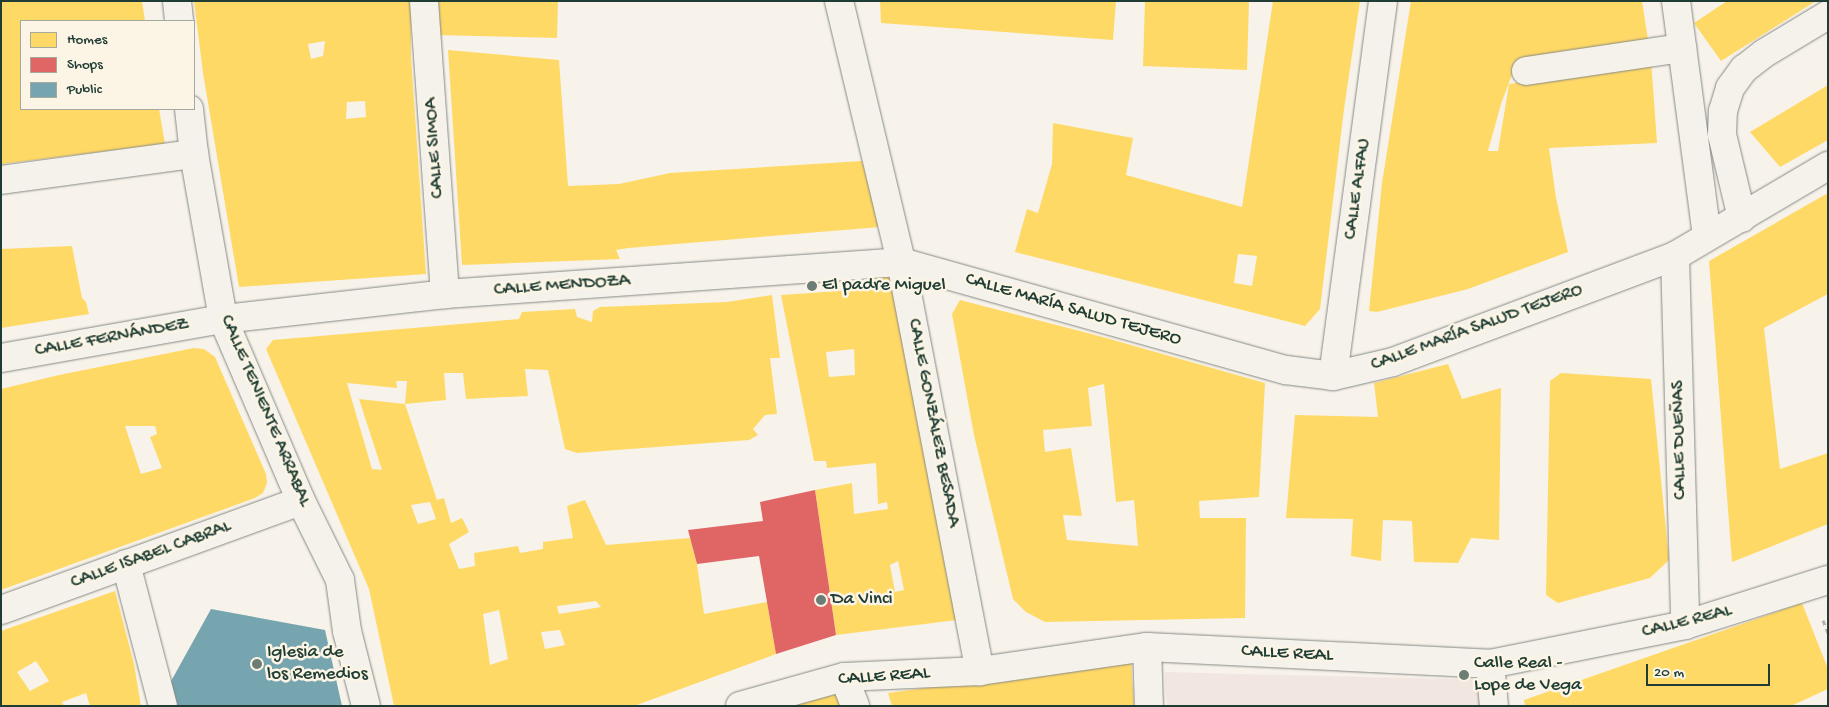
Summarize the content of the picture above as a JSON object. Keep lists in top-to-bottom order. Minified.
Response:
{"streets":{"street":["CALLE SIMOA","CALLE ALFAU","CALLE MENDOZA","CALLE MARÍA SALUD TEJERO","CALLE FERNÁNDEZ","CALLE TENIENTE ARRABAL","CALLE GONZÁLEZ BESADA","CALLE DUEÑAS","CALLE ISABEL CABRAL","CALLE REAL"]},"crossings":[["CALLE SIMOA","CALLE MENDOZA"],["CALLE ALFAU","CALLE MARÍA SALUD TEJERO"],["CALLE MENDOZA","CALLE MARÍA SALUD TEJERO"],["CALLE MENDOZA","CALLE FERNÁNDEZ"],["CALLE MENDOZA","CALLE TENIENTE ARRABAL"],["CALLE MENDOZA","CALLE GONZÁLEZ BESADA"],["CALLE MARÍA SALUD TEJERO","CALLE GONZÁLEZ BESADA"],["CALLE MARÍA SALUD TEJERO","CALLE DUEÑAS"],["CALLE FERNÁNDEZ","CALLE TENIENTE ARRABAL"],["CALLE TENIENTE ARRABAL","CALLE ISABEL CABRAL"],["CALLE GONZÁLEZ BESADA","CALLE REAL"],["CALLE DUEÑAS","CALLE REAL"]],"places":["El padre Miguel","Da Vinci","Iglesia de los Remedios","Calle Real - Lope de Vega"],"legend":["Homes","Shops","Public"],"scale_bar":"20 m"}
